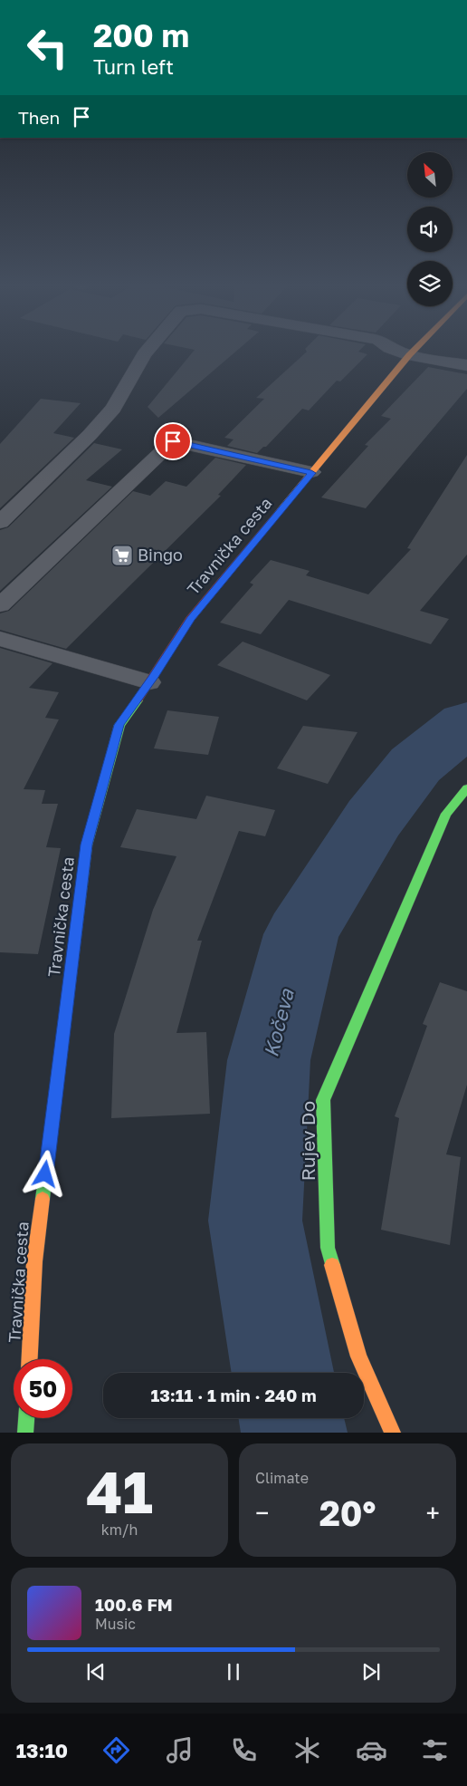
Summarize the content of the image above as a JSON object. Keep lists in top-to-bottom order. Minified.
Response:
{"streets":{"main road":["Travnička cesta","Rujev Do"]},"water":["Kočeva"],"places":{"supermarket":["Bingo"]},"north":"top left","page":{"turn":["200 m","Turn left"],"then":"Then","limit":"50","trip":"13:11 · 1 min · 240 m","tile":[["41","km/h"],"Climate"],"heat":["−","20°","+"],"song":["100.6 FM","Music"],"tabs":"13:10"}}
